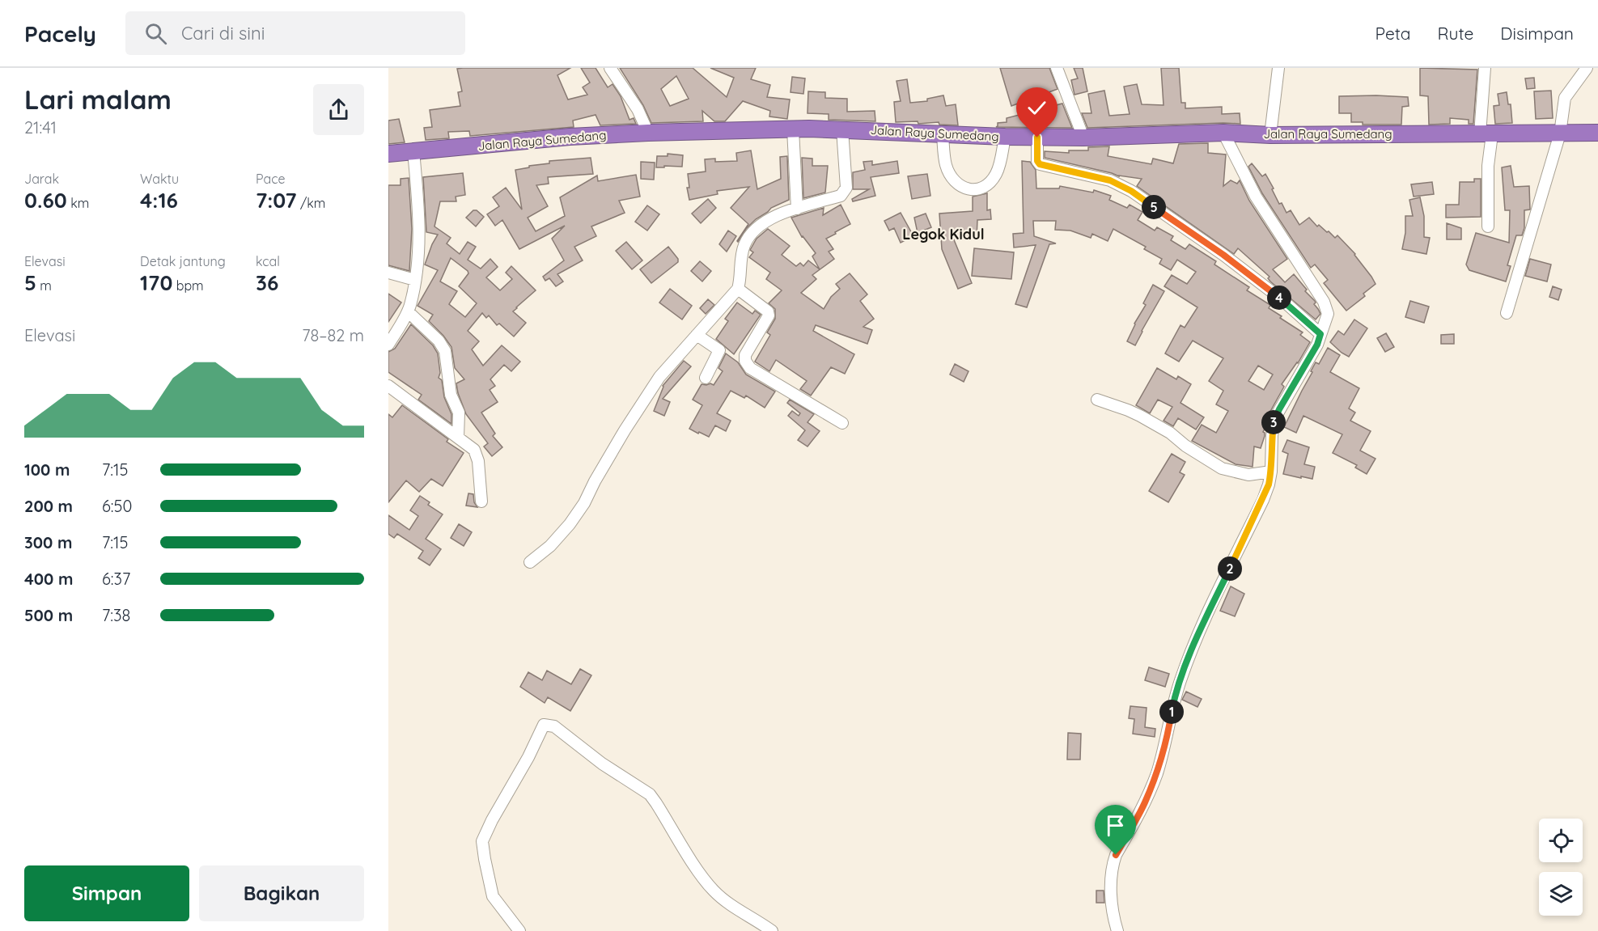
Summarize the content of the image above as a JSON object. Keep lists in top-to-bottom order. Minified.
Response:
{"streets":{"highway":["Jalan Raya Sumedang"]},"districts":["Legok Kidul"],"page":{"header":"Pacely","search":"Cari di sini","nav":["Peta","Rute","Disimpan"],"heading":["Lari malam","21:41"],"stats":[["Jarak","0.60 km"],["Waktu","4:16"],["Pace","7:07 /km"],["Elevasi","5 m"],["Detak jantung","170 bpm"],["kcal","36"]],"pins":["5","4","3","2","1"],"chart":["Elevasi","78–82 m"],"list":[{"name":"100 m","note":"7:15"},{"name":"200 m","note":"6:50"},{"name":"300 m","note":"7:15"},{"name":"400 m","note":"6:37"},{"name":"500 m","note":"7:38"}],"buttons":["Simpan","Bagikan"]}}
